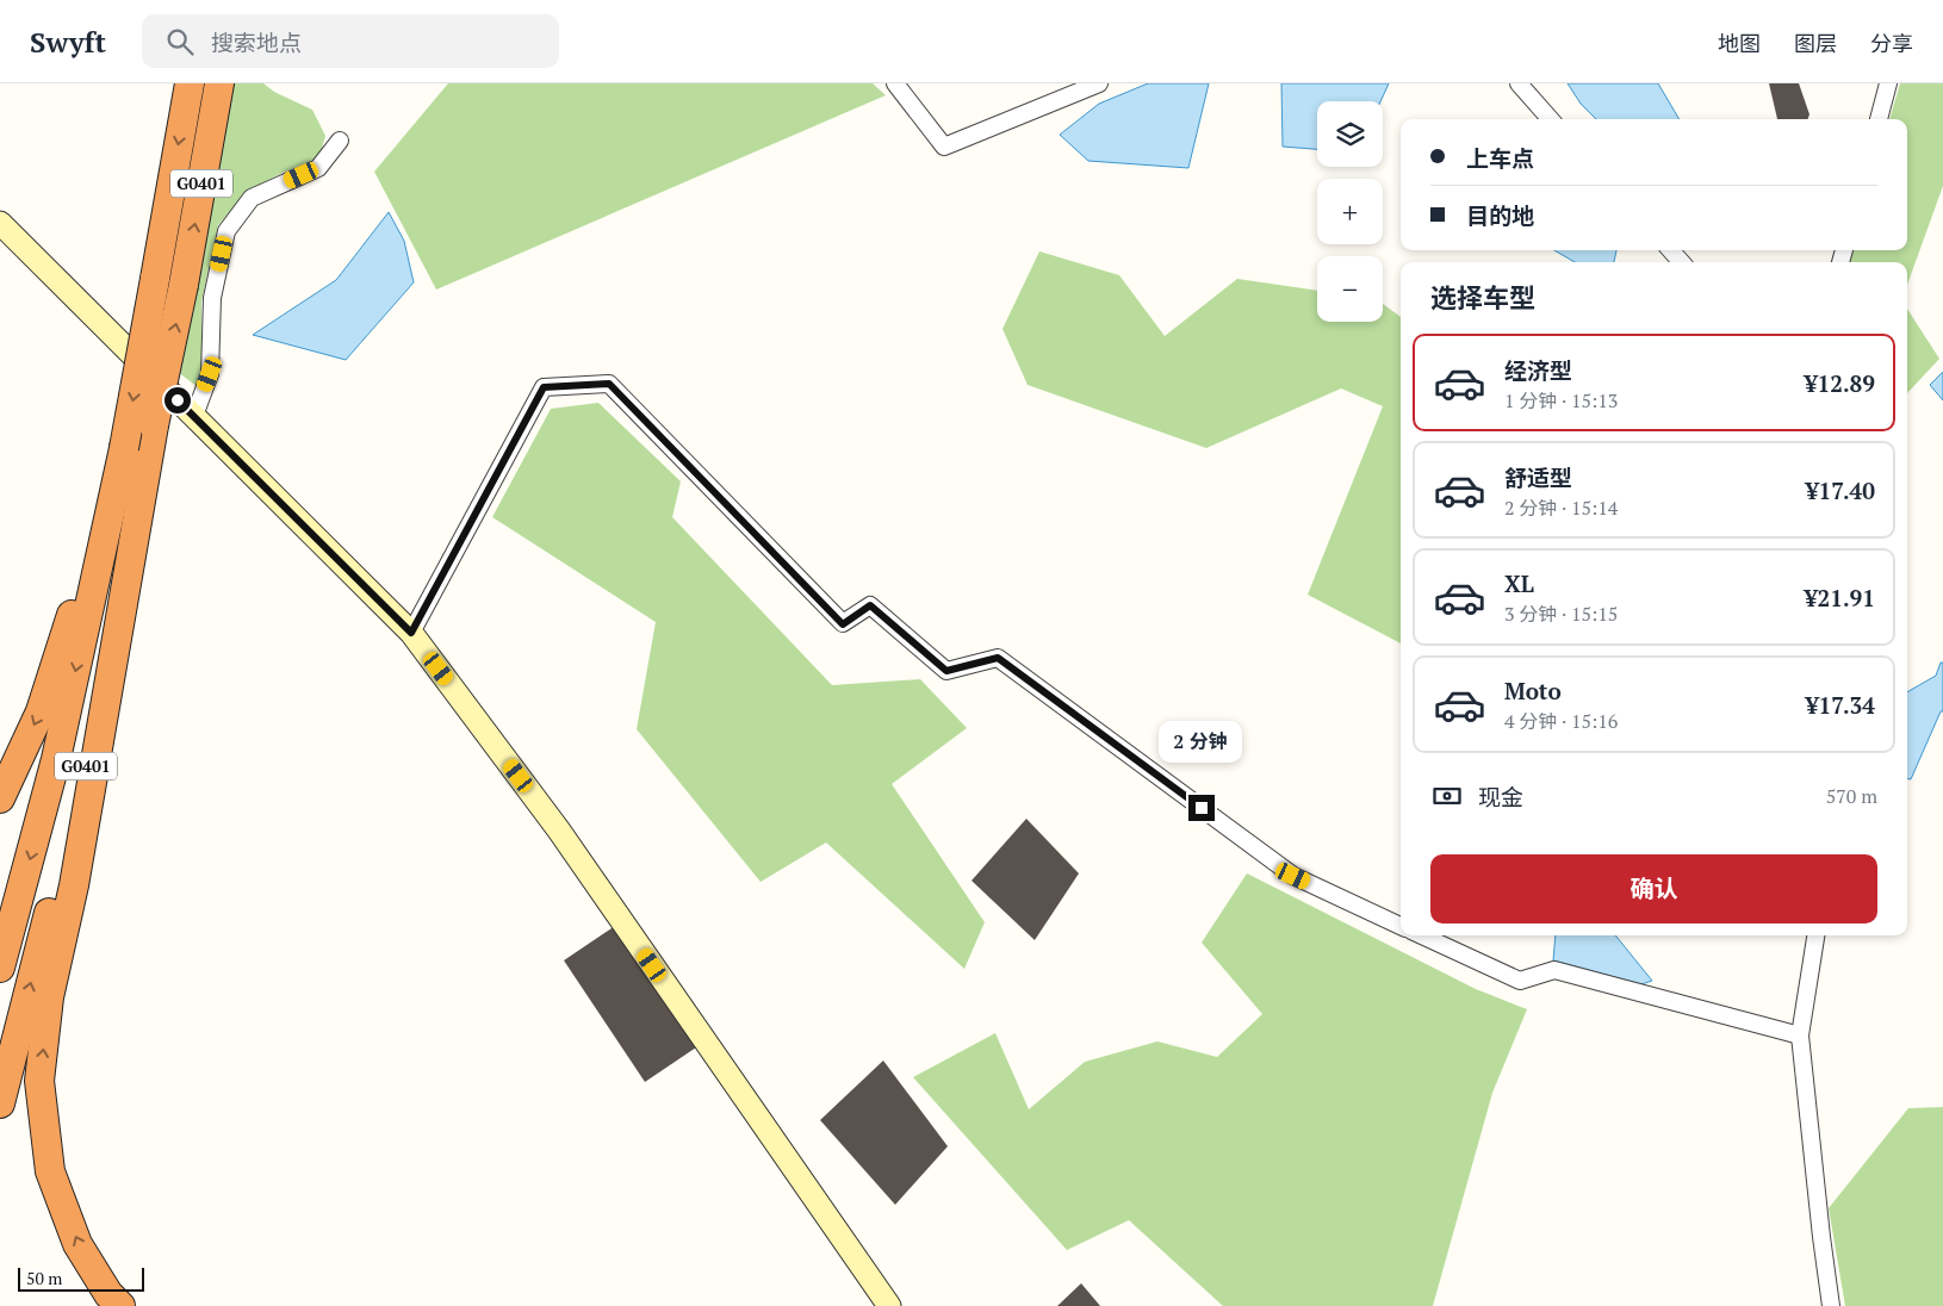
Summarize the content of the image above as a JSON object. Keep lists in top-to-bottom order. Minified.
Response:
{"streets":{"highway":["G0401"]},"scale_bar":"50 m","page":{"header":"Swyft","search":"搜索地点","nav":["地图","图层","分享"],"map_buttons":["+","−"],"banner":["上车点","目的地"],"heading":"选择车型","list":[{"name":"经济型","note":"1 分钟 · 15:13","value":"¥12.89"},{"name":"舒适型","note":"2 分钟 · 15:14","value":"¥17.40"},{"name":"XL","note":"3 分钟 · 15:15","value":"¥21.91"},{"name":"Moto","note":"4 分钟 · 15:16","value":"¥17.34"}],"bubble":"2 分钟","pay":["现金","570 m"],"buttons":"确认","scale":"50 m"}}
